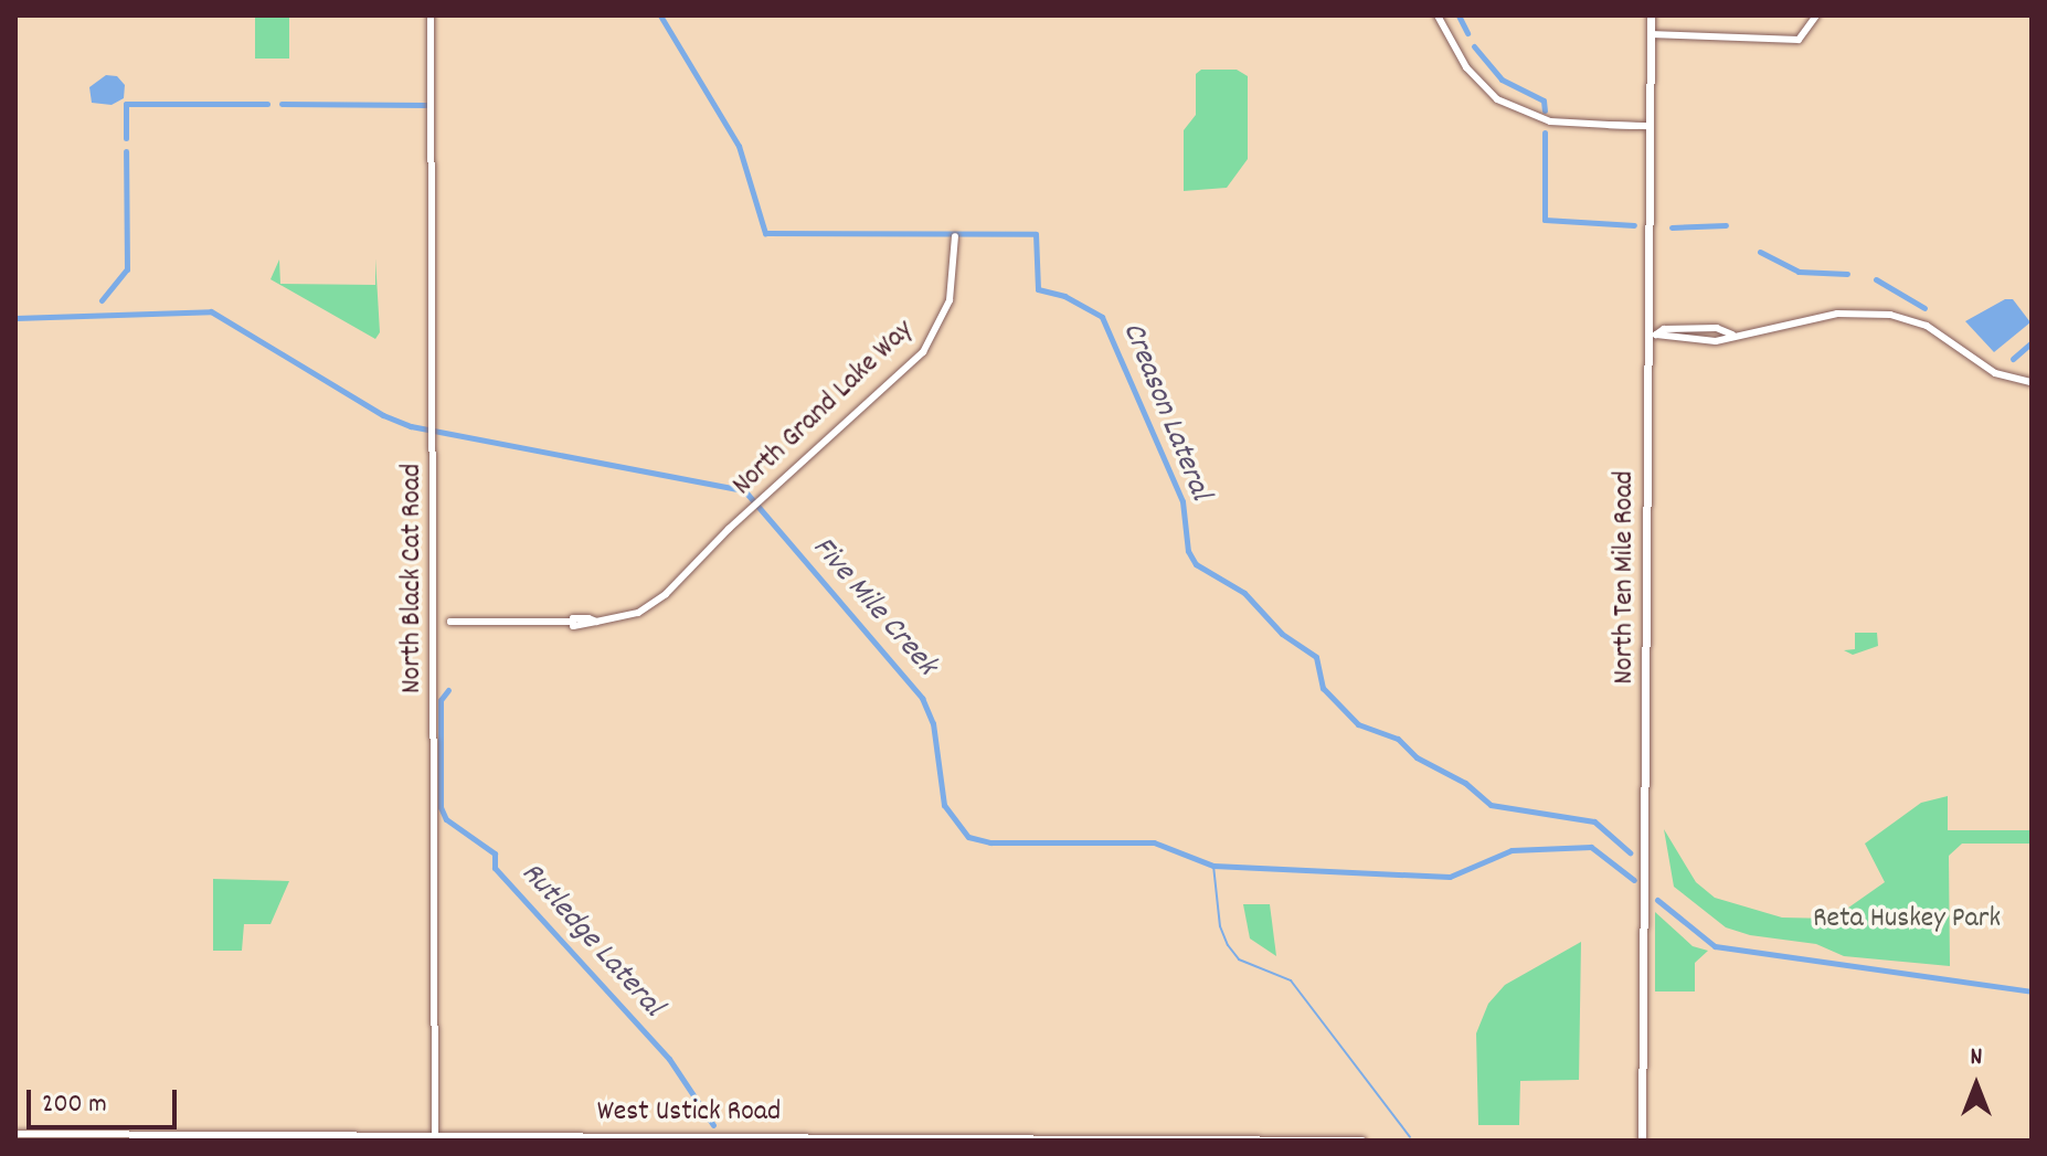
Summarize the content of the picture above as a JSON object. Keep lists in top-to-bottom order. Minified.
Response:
{"streets":{"main road":["North Grand Lake Way","North Ten Mile Road","North Black Cat Road","West Ustick Road"]},"crossings":[["North Grand Lake Way","North Black Cat Road"],["North Black Cat Road","West Ustick Road"]],"water":["Creason Lateral","Five Mile Creek","Rutledge Lateral"],"parks":["Reta Huskey Park"],"scale_bar":"200 m","north":"top"}
